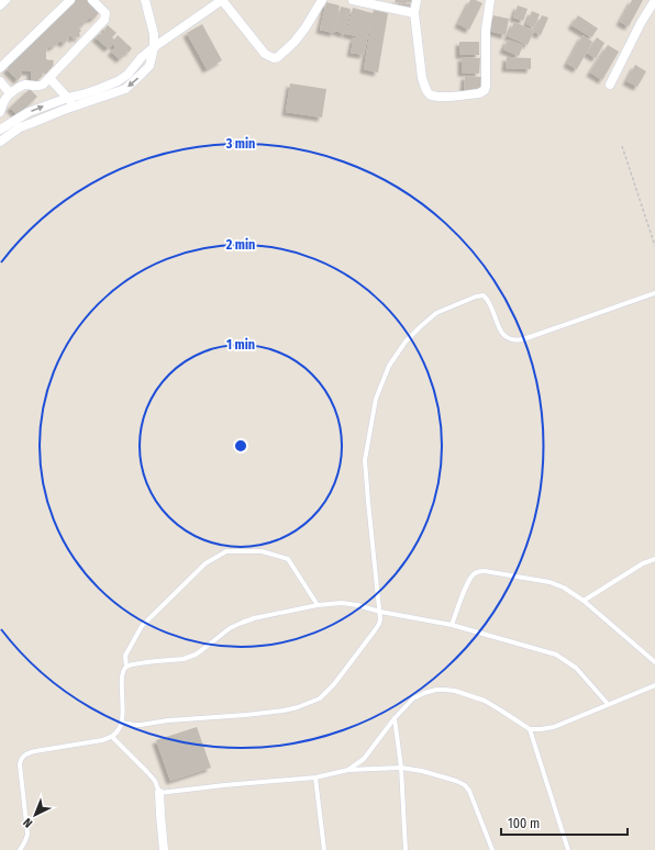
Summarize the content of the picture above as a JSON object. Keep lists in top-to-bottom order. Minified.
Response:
{"scale_bar":"100 m","north":"bottom left","rings":["3 min","2 min","1 min"]}
